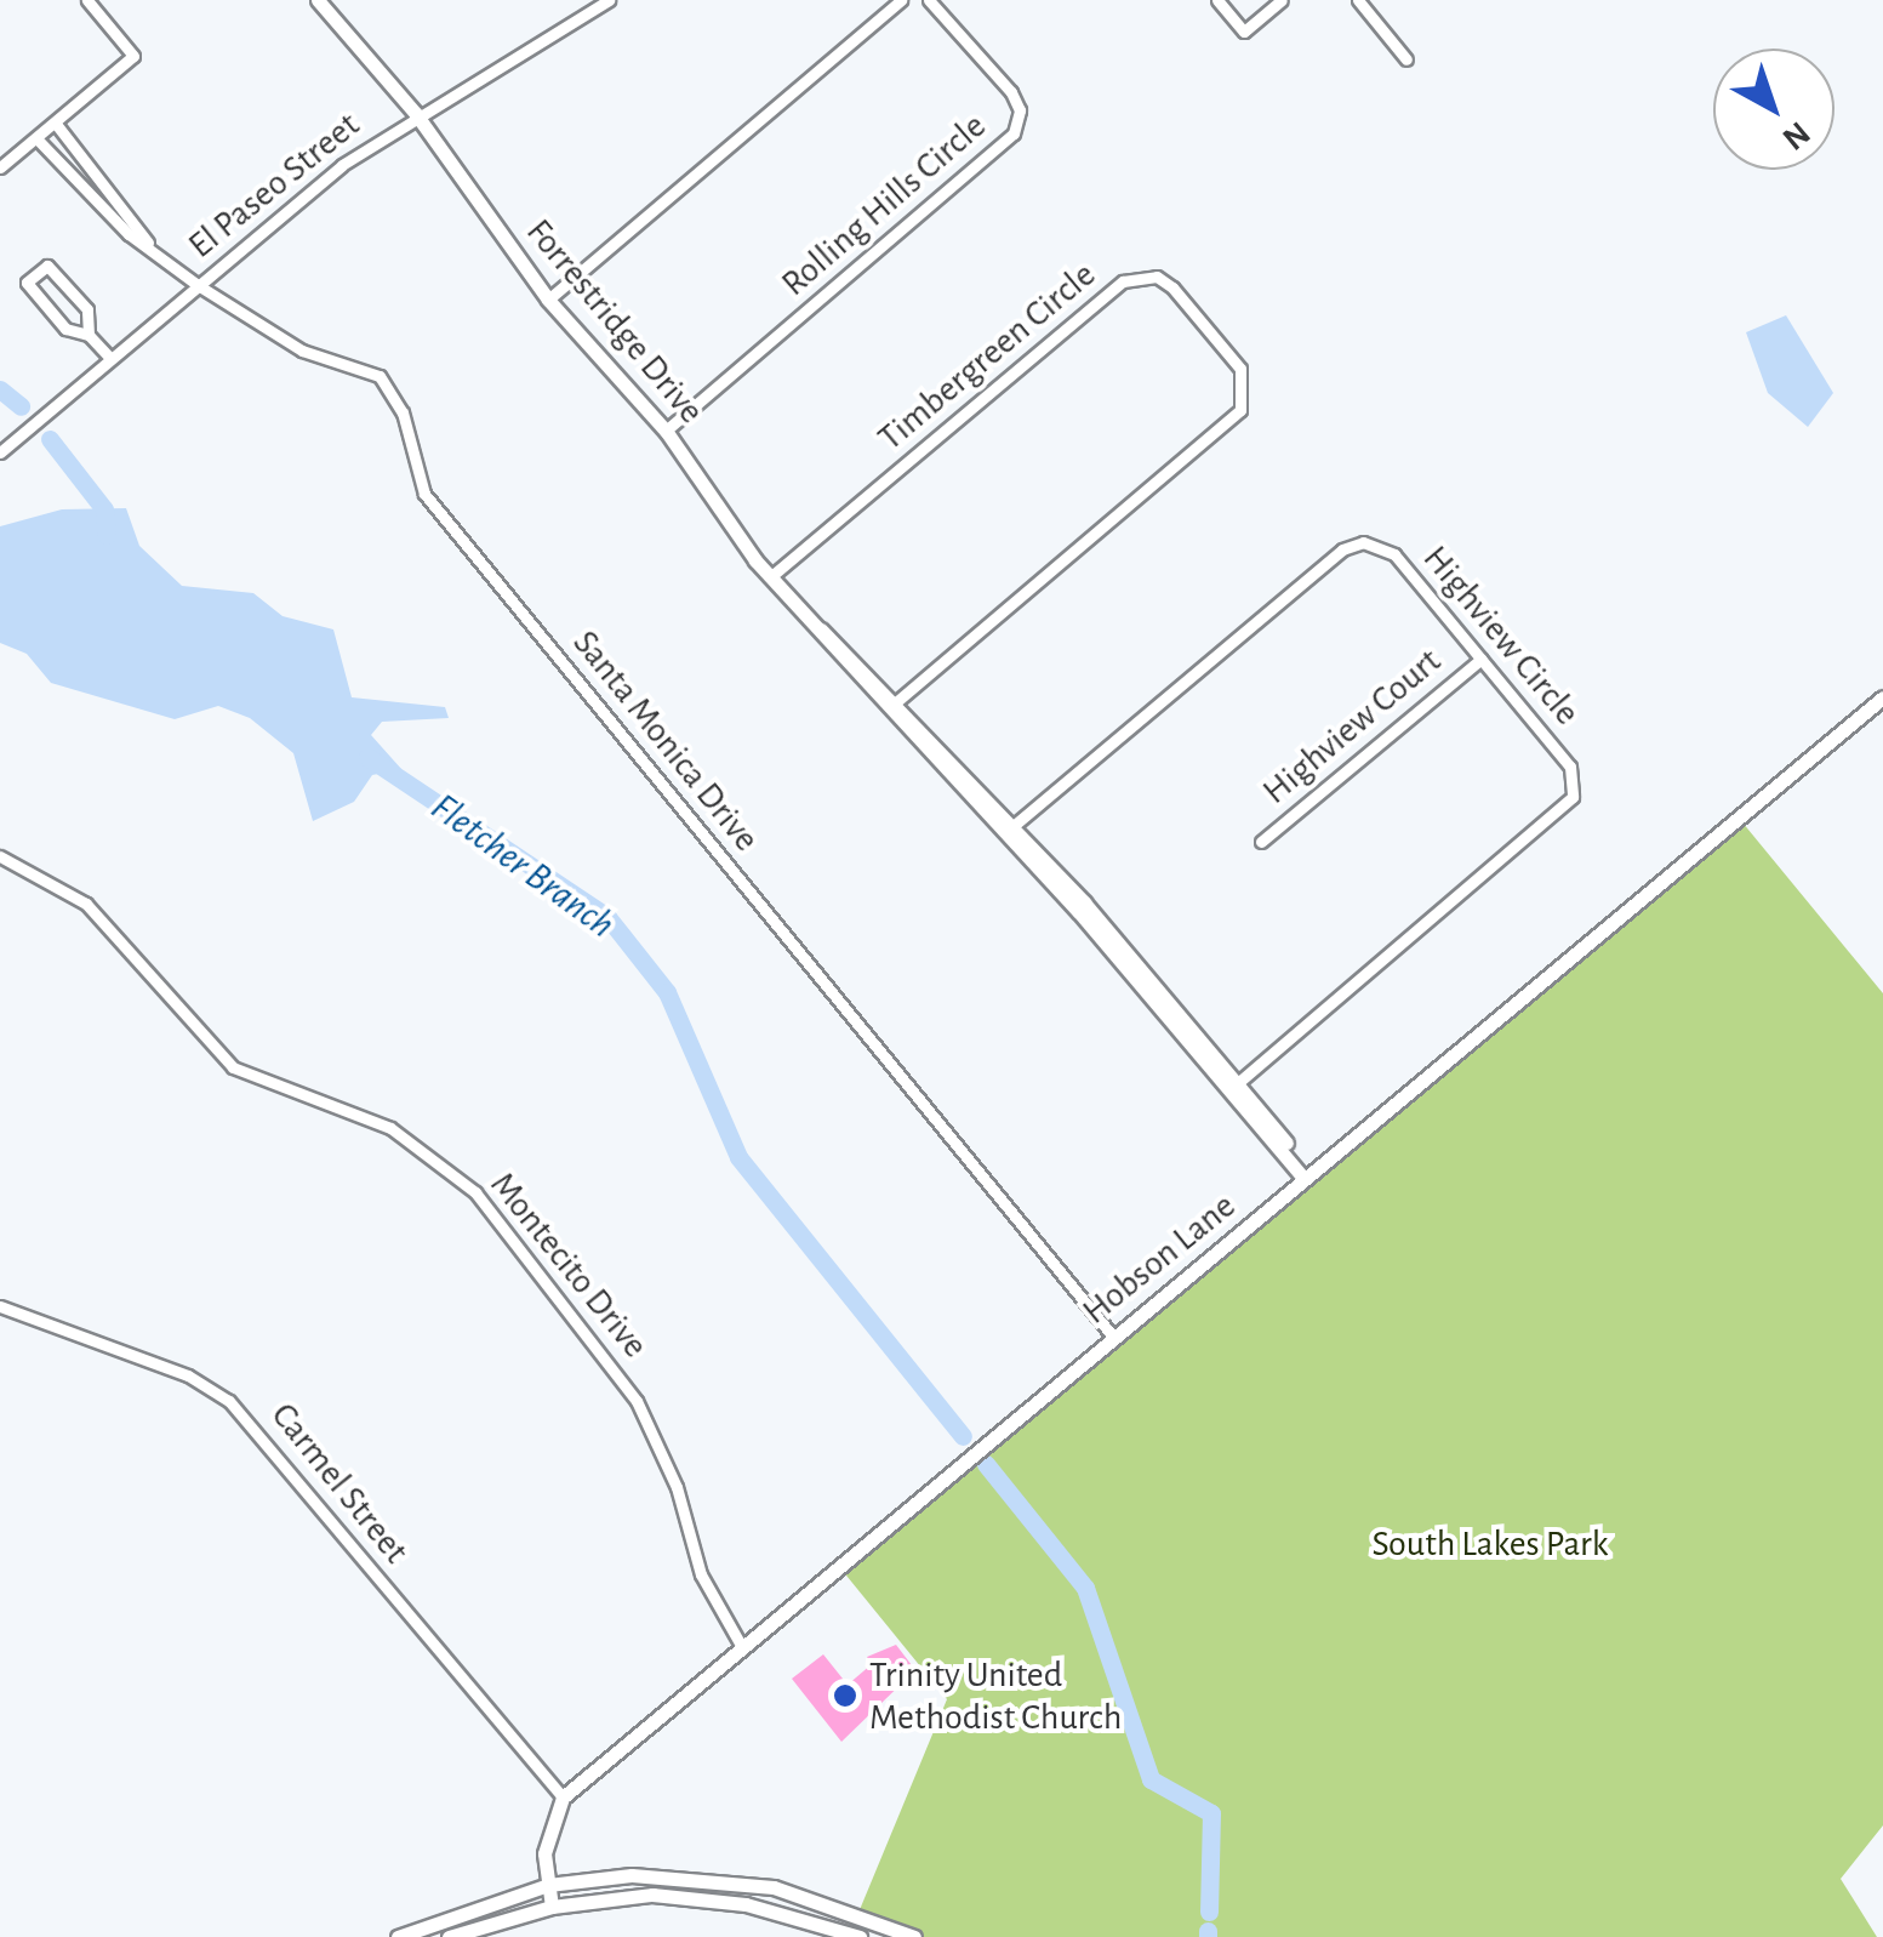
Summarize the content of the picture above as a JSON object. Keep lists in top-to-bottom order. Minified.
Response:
{"streets":{"street":["El Paseo Street","Rolling Hills Circle","Forrestridge Drive","Timbergreen Circle","Highview Circle","Highview Court","Santa Monica Drive","Hobson Lane","Montecito Drive","Carmel Street"]},"crossings":[["El Paseo Street","Forrestridge Drive"],["El Paseo Street","Santa Monica Drive"],["Rolling Hills Circle","Forrestridge Drive"],["Forrestridge Drive","Timbergreen Circle"],["Forrestridge Drive","Highview Circle"],["Forrestridge Drive","Hobson Lane"],["Highview Circle","Highview Court"],["Santa Monica Drive","Hobson Lane"],["Hobson Lane","Montecito Drive"],["Hobson Lane","Carmel Street"]],"water":["Fletcher Branch"],"parks":["South Lakes Park"],"places":["Trinity United Methodist Church"],"north":"bottom right"}
